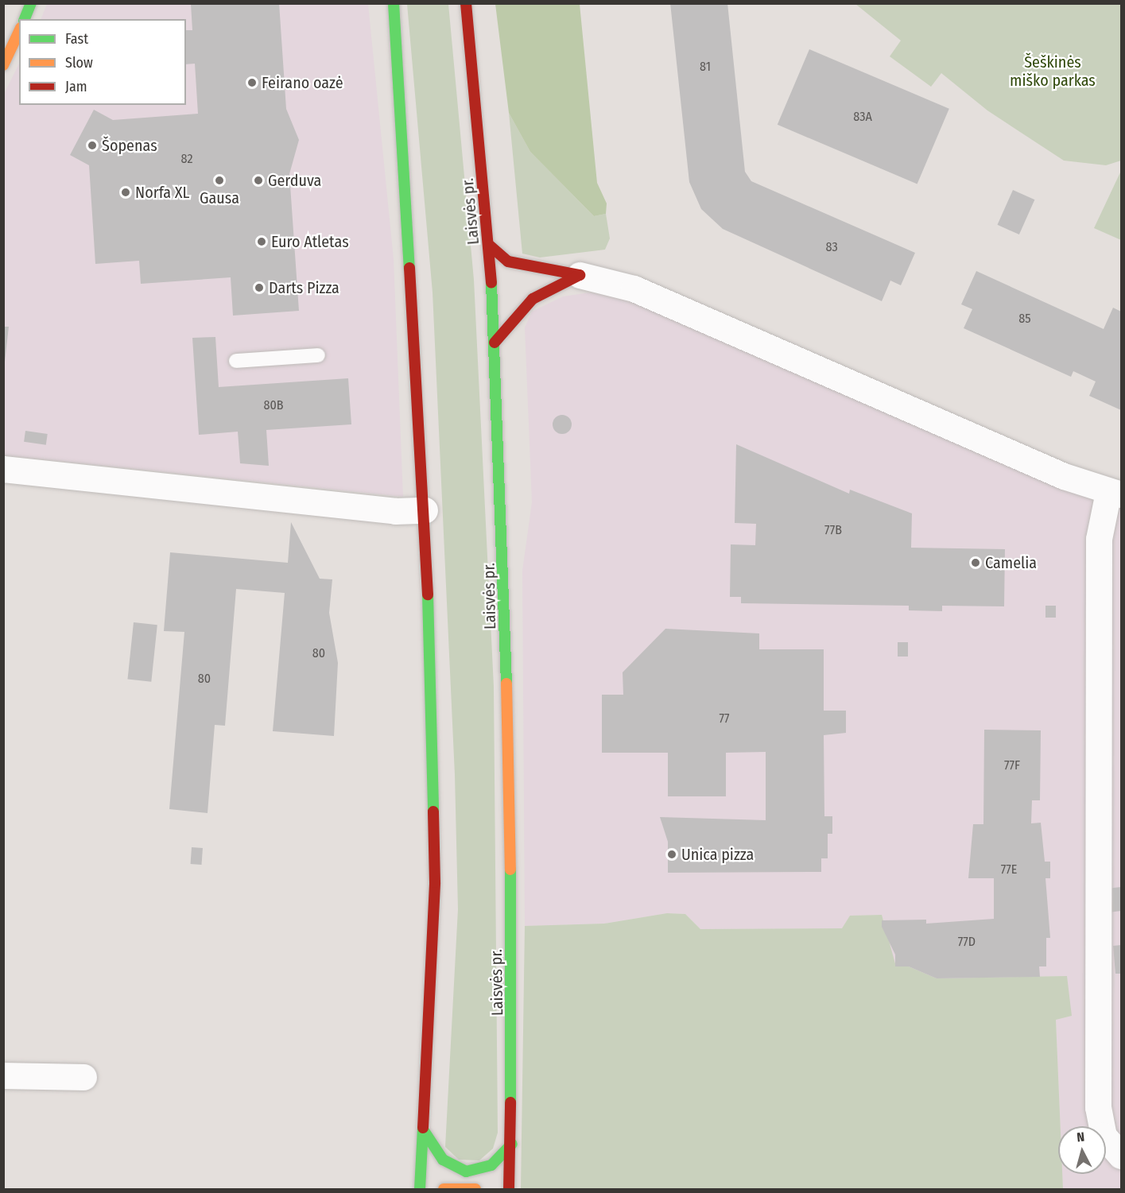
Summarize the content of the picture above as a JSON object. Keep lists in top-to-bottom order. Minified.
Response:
{"streets":{"main road":["Laisvės pr."]},"parks":["Šeškinės miško parkas"],"places":["Feirano oazė","Šopenas","Gausa","Gerduva","Norfa XL","Euro Atletas","Darts Pizza","Camelia","Unica pizza"],"house_numbers":["81","83A","82","83","85","80B","77B","80","80","77","77F","77E","77D"],"legend":["Fast","Slow","Jam"],"north":"top"}
